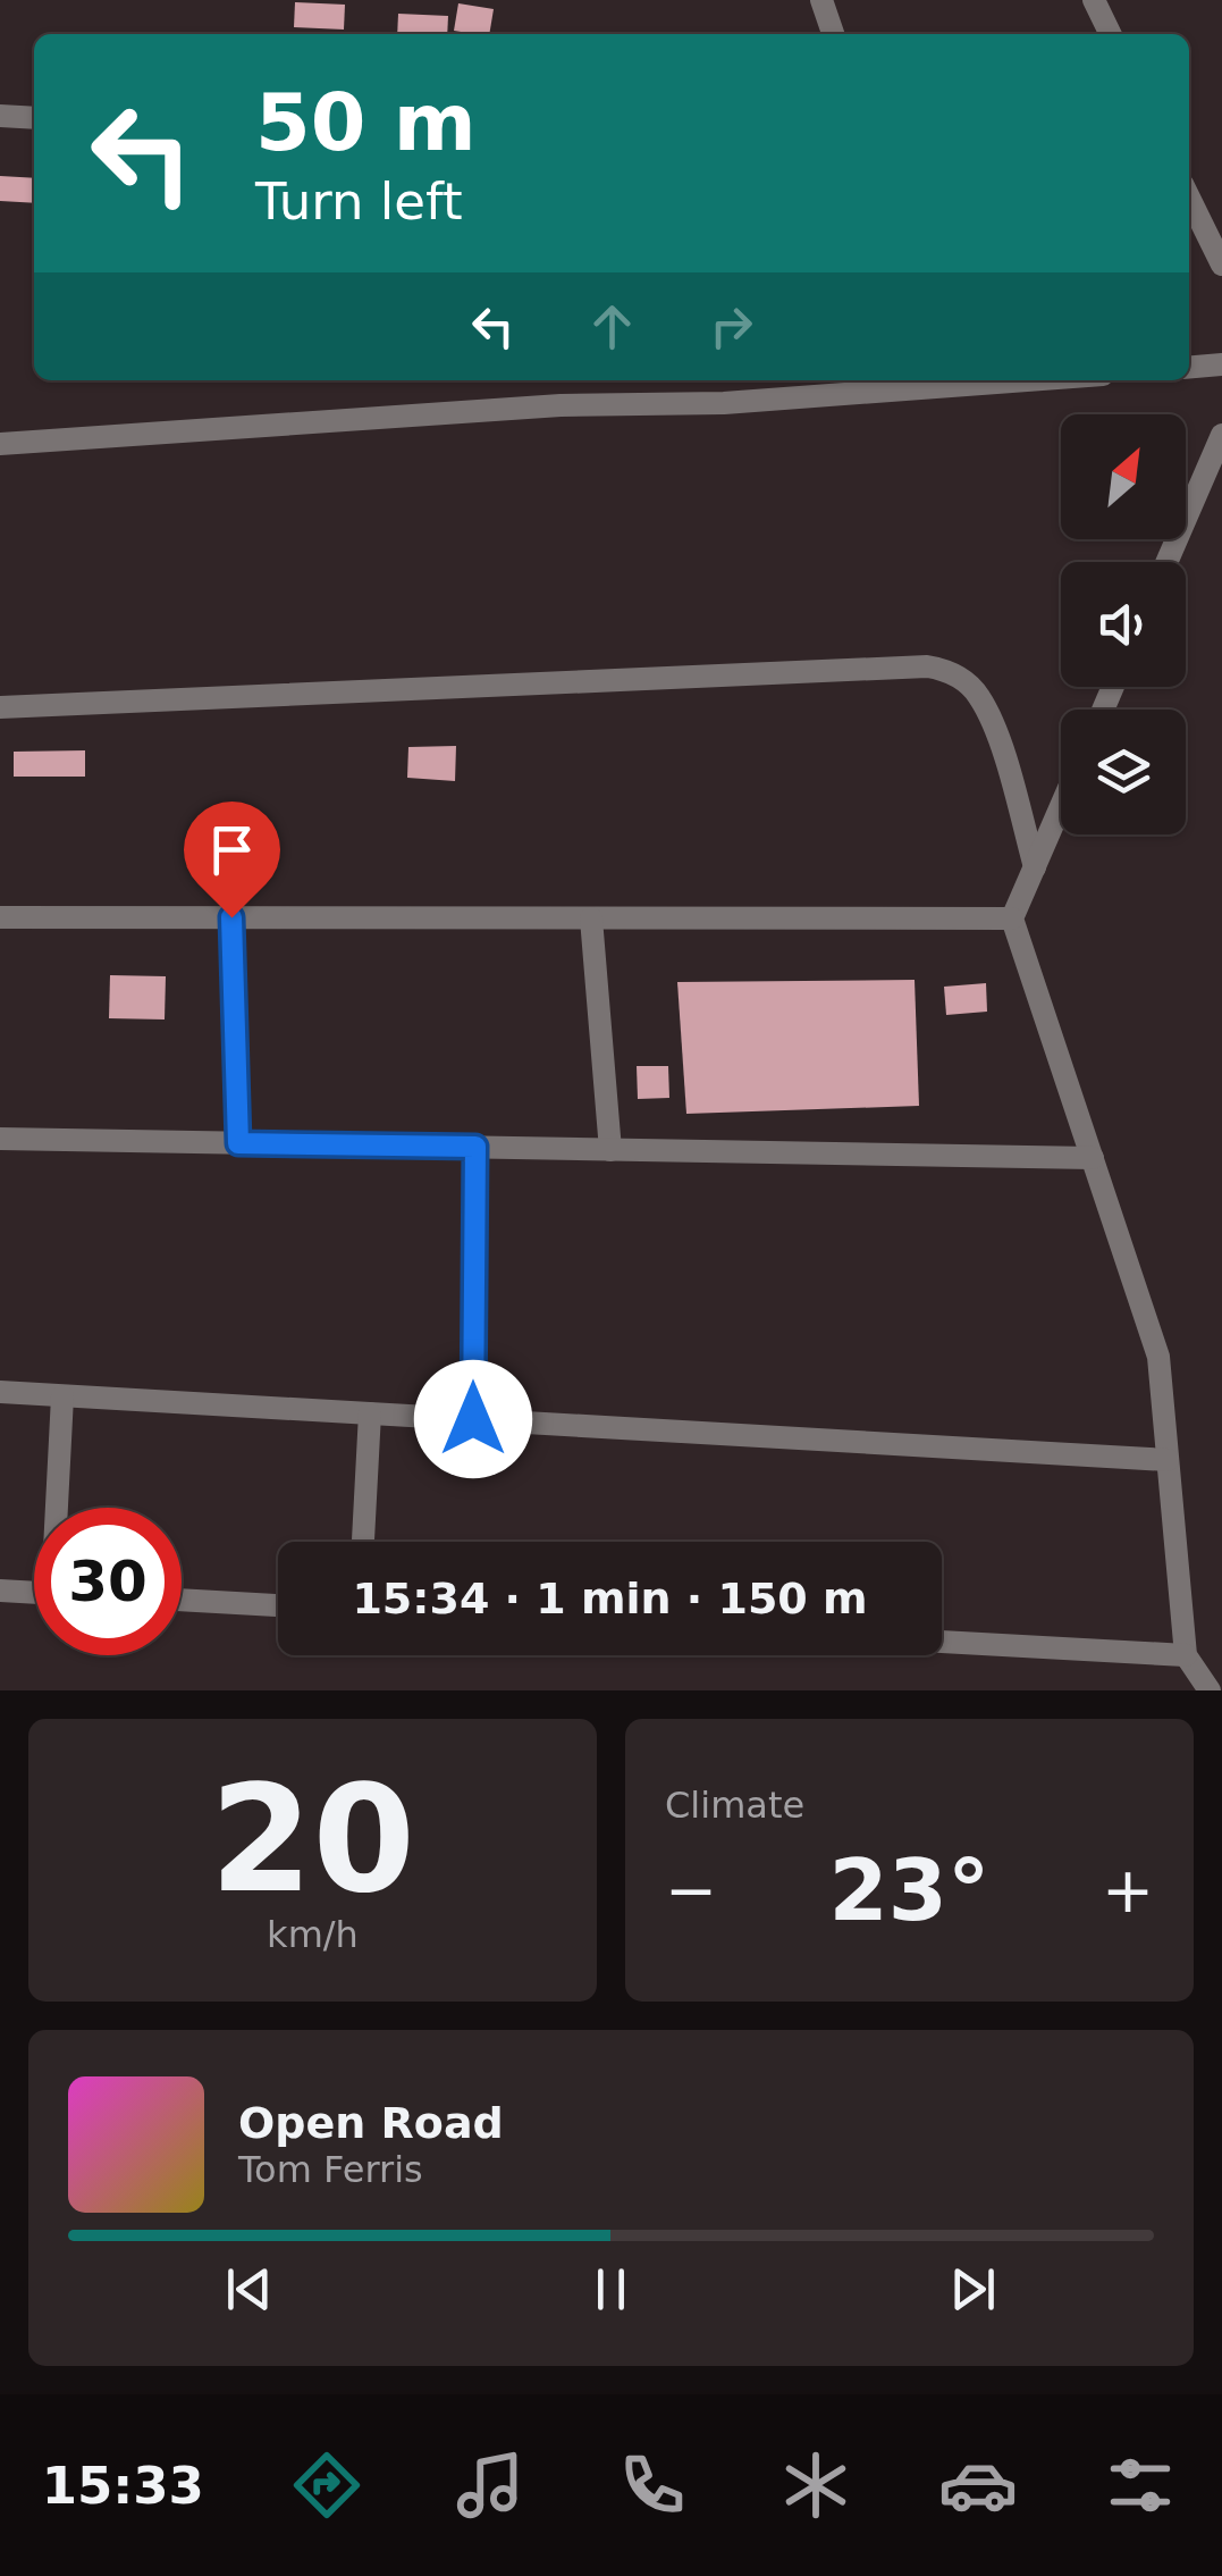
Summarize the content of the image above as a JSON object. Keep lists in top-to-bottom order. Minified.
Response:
{"north":"top right","page":{"turn":["50 m","Turn left"],"limit":"30","trip":"15:34 · 1 min · 150 m","tile":[["20","km/h"],"Climate"],"heat":["−","23°","+"],"song":["Open Road","Tom Ferris"],"tabs":"15:33"}}
